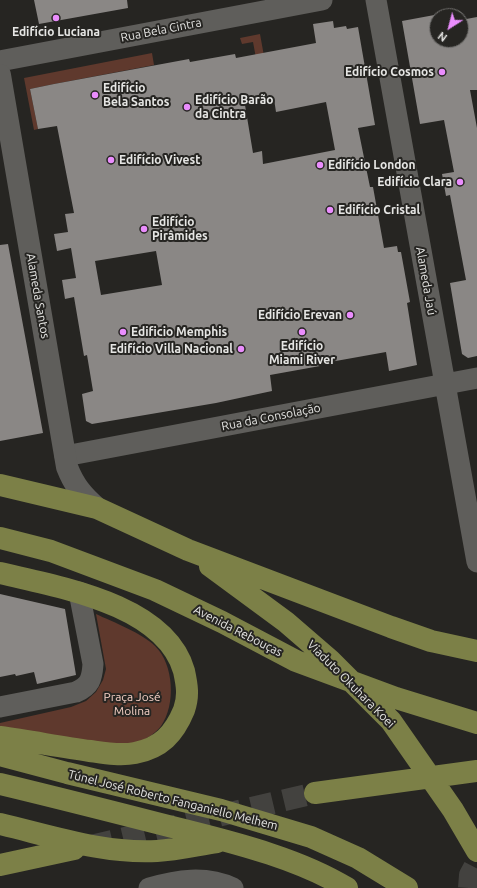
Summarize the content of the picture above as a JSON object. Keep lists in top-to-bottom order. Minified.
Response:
{"streets":{"main road":["Avenida Rebouças","Viaduto Okuhara Koei","Túnel José Roberto Fanganiello Melhem"],"street":["Rua Bela Cintra","Alameda Jaú","Alameda Santos","Rua da Consolação"]},"crossings":[["Alameda Jaú","Rua da Consolação"],["Alameda Santos","Rua da Consolação"]],"parks":["Praça José Molina"],"places":["Edifício Luciana","Edifício Cosmos","Edifício Bela Santos","Edifício Barão da Cintra","Edifício Vivest","Edifício London","Edifício Clara","Edifício Cristal","Edifício Pirâmides","Edifício Erevan","Edificio Memphis","Edifício Miami River","Edifício Villa Nacional"],"north":"bottom left"}
